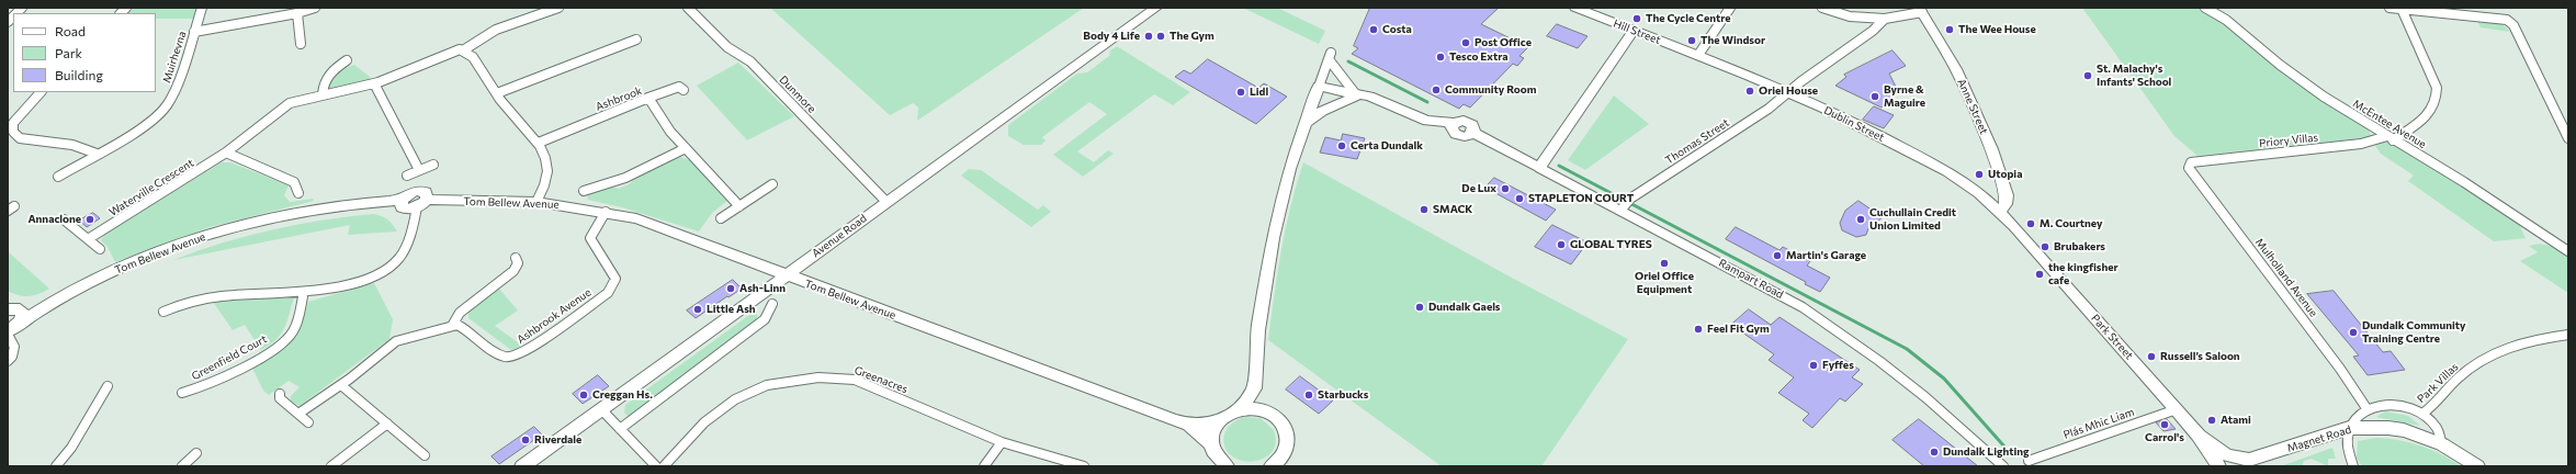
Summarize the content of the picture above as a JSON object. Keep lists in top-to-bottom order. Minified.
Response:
{"streets":{"street":["Hill Street","Muirhevna","Dunmore","Ashbrook","Anne Street","Dublin Street","McEntee Avenue","Priory Villas","Thomas Street","Waterville Crescent","Tom Bellew Avenue","Avenue Road","Mulholland Avenue","Rampart Road","Ashbrook Avenue","Park Street","Greenfield Court","Greenacres","Park Villas","Plás Mhic Liam","Magnet Road"]},"crossings":[["Hill Street","Dublin Street"],["Dunmore","Avenue Road"],["Anne Street","Dublin Street"],["Anne Street","Park Street"],["Dublin Street","Thomas Street"],["Dublin Street","Park Street"],["McEntee Avenue","Priory Villas"],["Priory Villas","Mulholland Avenue"],["Thomas Street","Rampart Road"],["Tom Bellew Avenue","Avenue Road"],["Tom Bellew Avenue","Ashbrook Avenue"],["Park Street","Plás Mhic Liam"],["Park Street","Magnet Road"]],"places":["The Cycle Centre","Costa","The Wee House","Body 4 Life","The Gym","The Windsor","Post Office","Tesco Extra","St. Malachy's Infants' School","Community Room","Oriel House","Lidl","Byrne & Maguire","Certa Dundalk","Utopia","De Lux","STAPLETON COURT","SMACK","Annaclone","Cuchullain Credit Union Limited","M. Courtney","GLOBAL TYRES","Brubakers","Martin's Garage","Oriel Office Equipment","the kingfisher cafe","Ash-Linn","Dundalk Gaels","Little Ash","Feel Fit Gym","Dundalk Community Training Centre","Russell’s Saloon","Fyffes","Creggan Hs.","Starbucks","Atami","Carrol's","Riverdale","Dundalk Lighting"],"legend":["Road","Park","Building"]}
